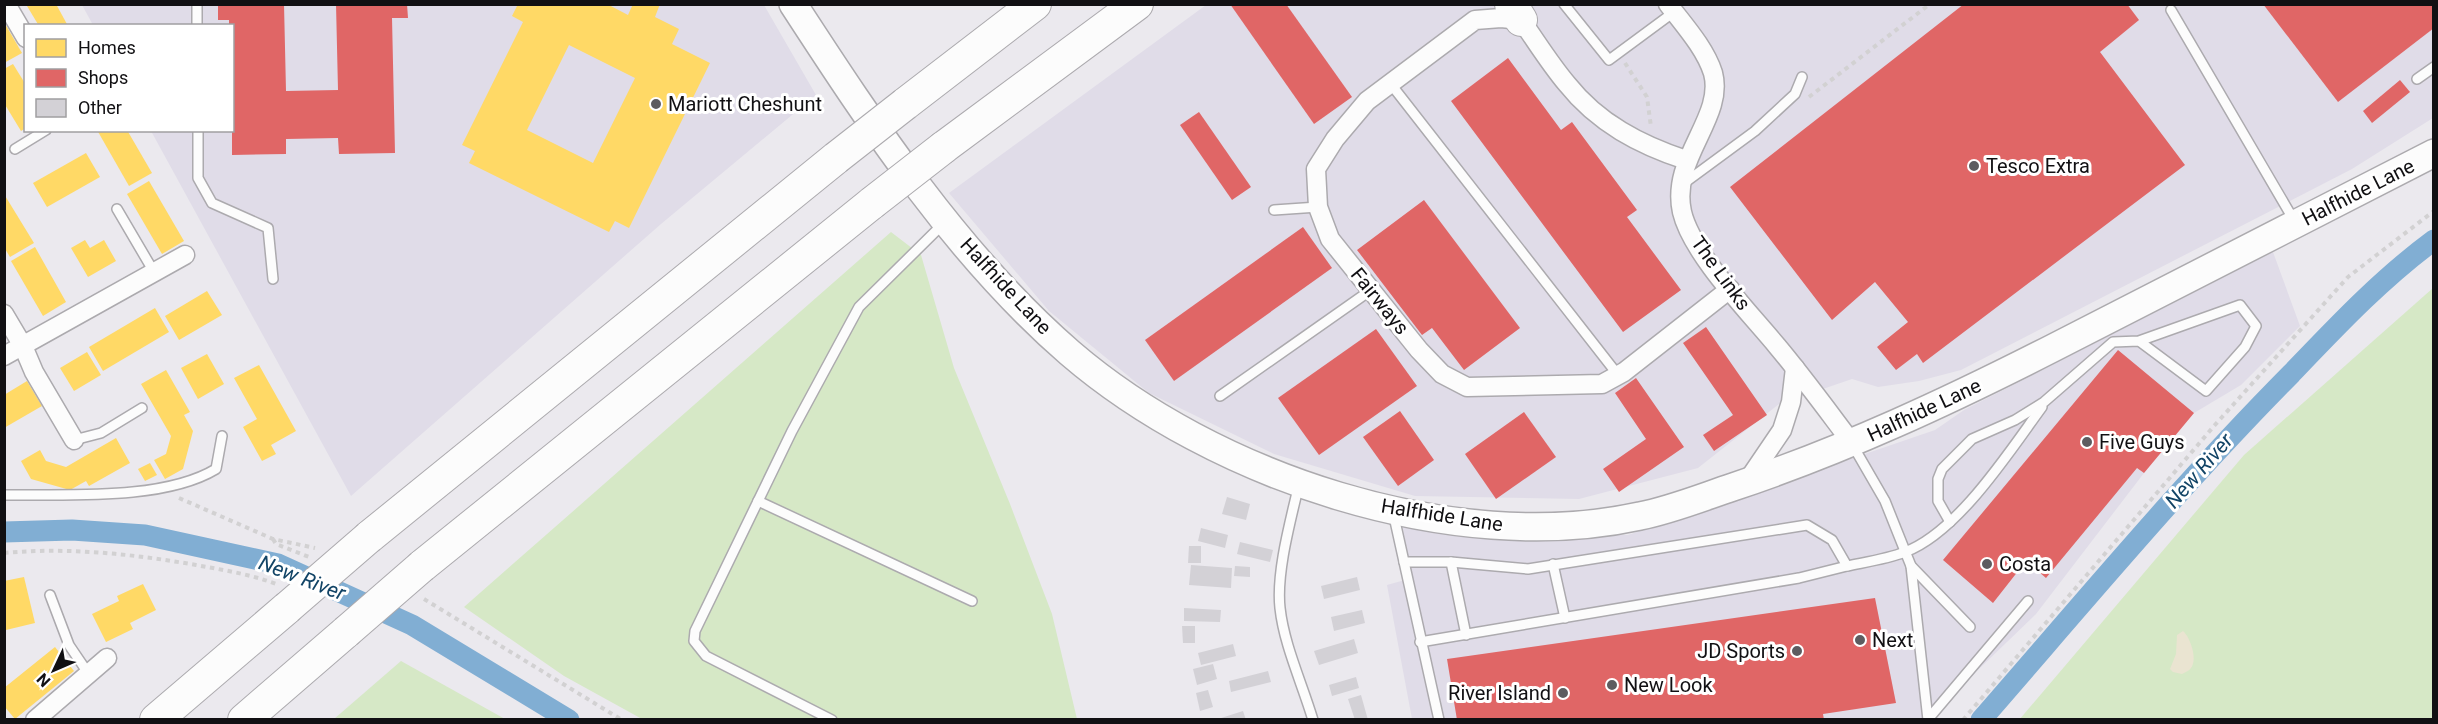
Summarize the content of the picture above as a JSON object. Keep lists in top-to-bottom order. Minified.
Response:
{"streets":{"main road":["Halfhide Lane"],"street":["The Links","Fairways"]},"crossings":[["Halfhide Lane","The Links"],["The Links","Fairways"]],"water":["New River"],"places":["Mariott Cheshunt","Tesco Extra","Five Guys","Costa","Next","JD Sports","New Look","River Island"],"legend":["Homes","Shops","Other"],"north":"bottom left"}
